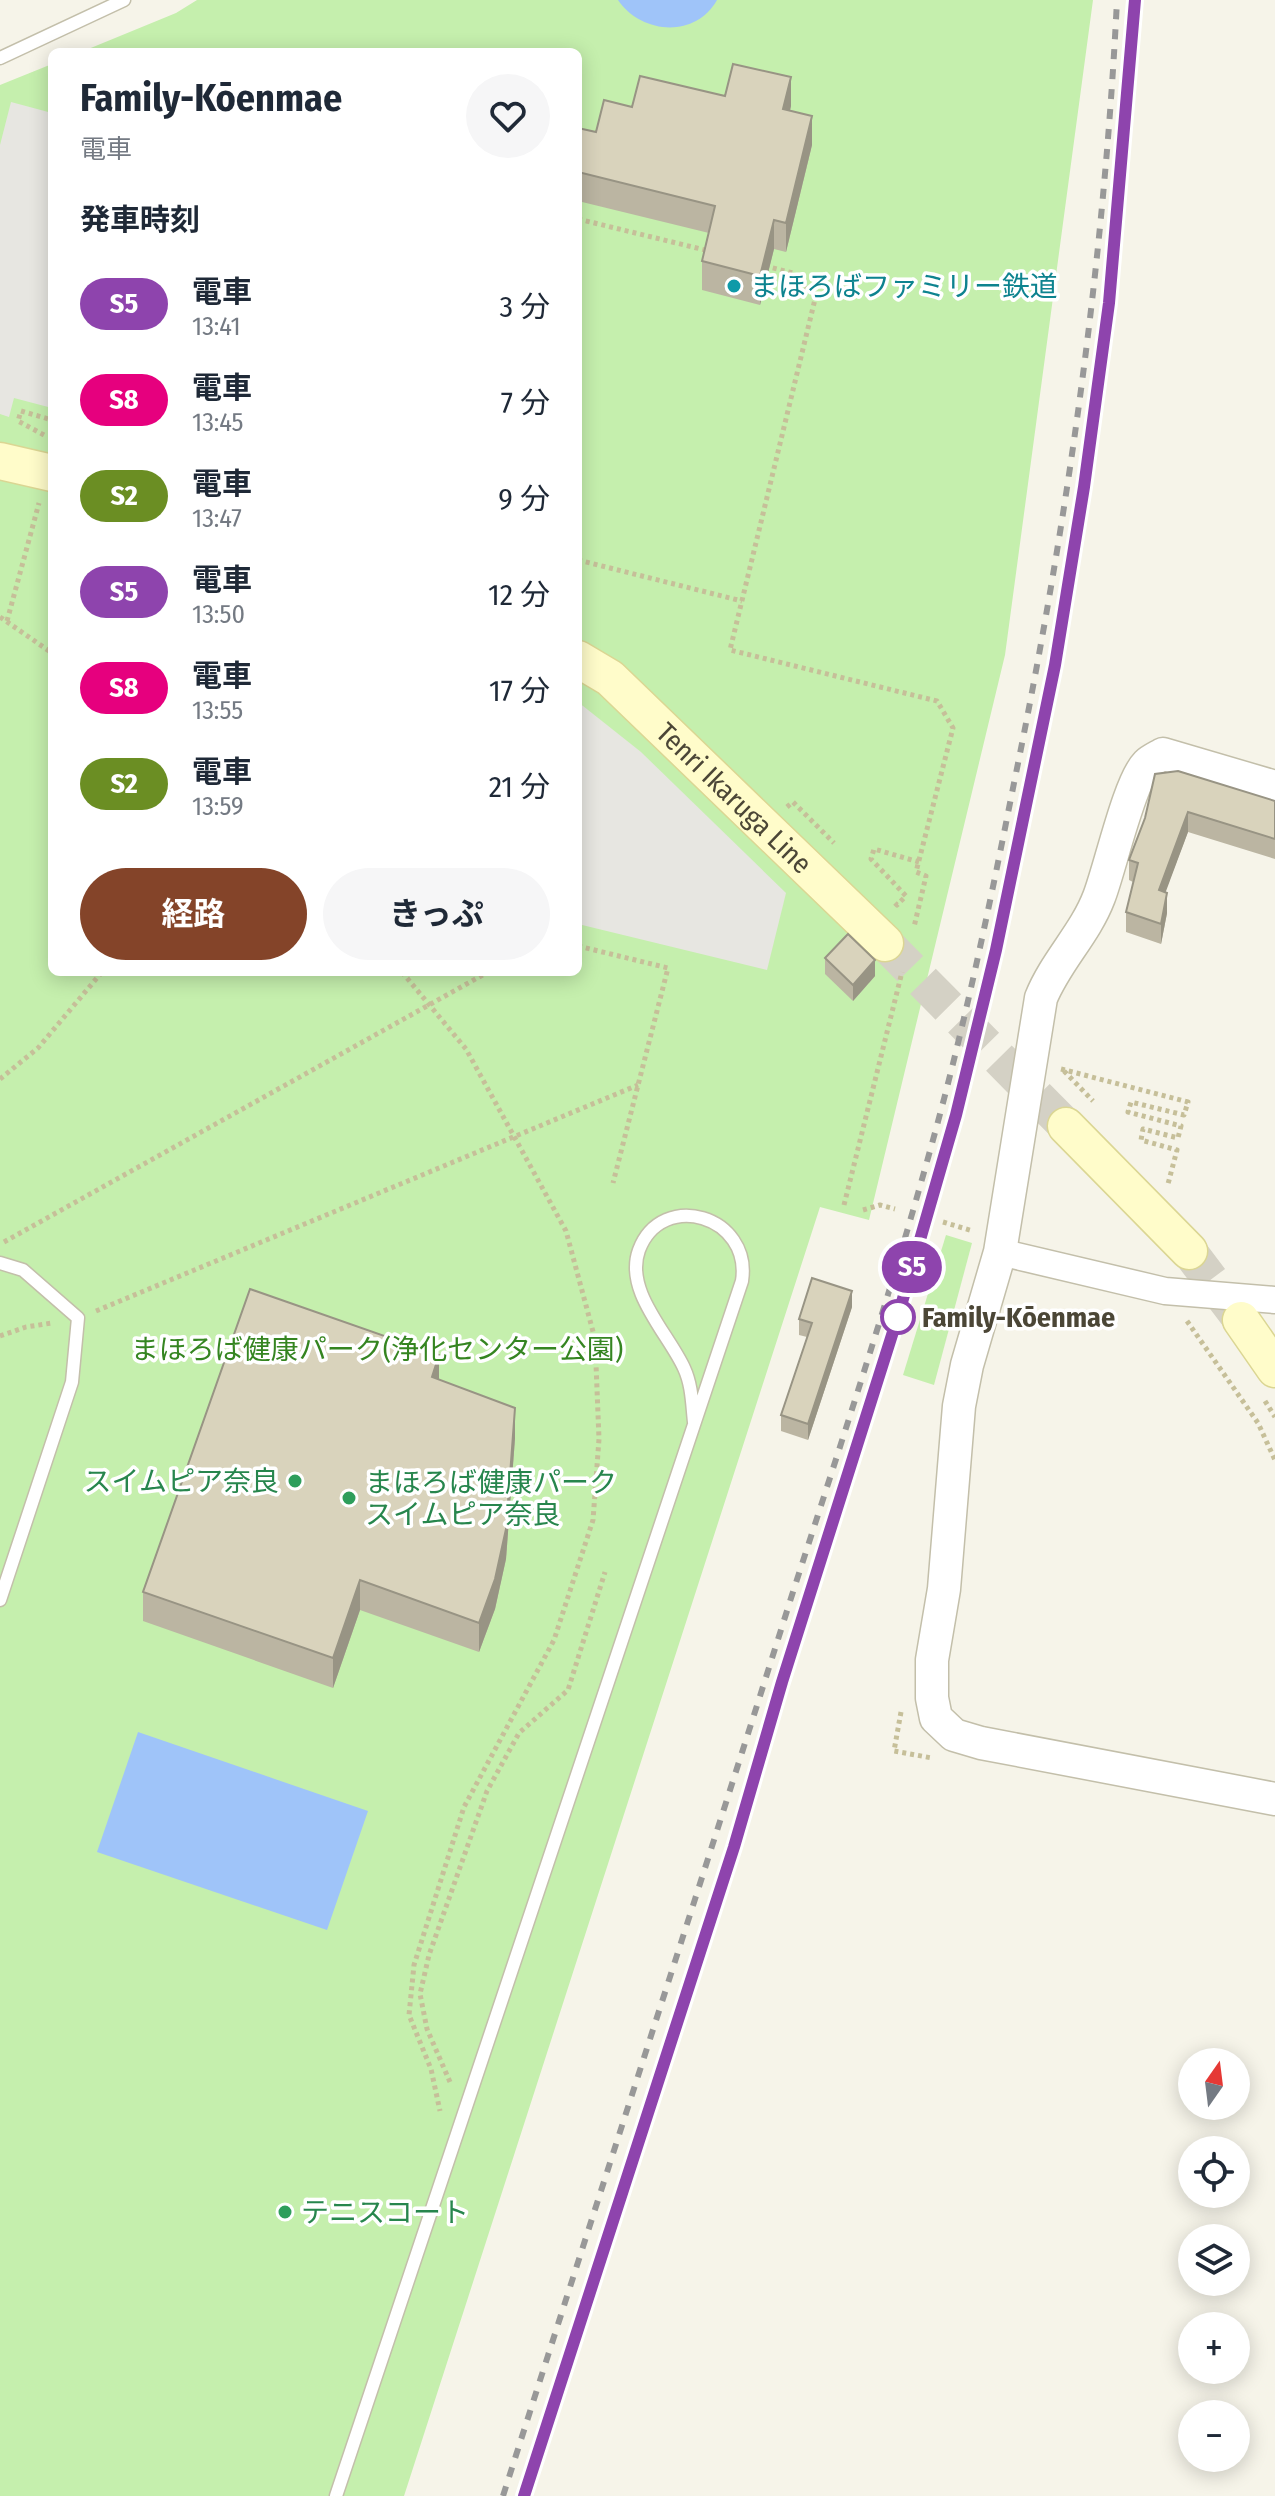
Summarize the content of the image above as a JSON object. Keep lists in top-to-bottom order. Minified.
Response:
{"streets":{"main road":["Tenri Ikaruga Line"]},"parks":["まほろば健康パーク(浄化センター公園)"],"places":["まほろばファミリー鉄道","Family-Kōenmae","スイムピア奈良","まほろば健康パーク スイムピア奈良","テニスコート"],"north":"top","page":{"on_map":"S5","heading":[["Family-Kōenmae","電車"],"発車時刻"],"list":[{"mark":"S5","name":"電車","note":"13:41","value":"3 分"},{"mark":"S8","name":"電車","note":"13:45","value":"7 分"},{"mark":"S2","name":"電車","note":"13:47","value":"9 分"},{"mark":"S5","name":"電車","note":"13:50","value":"12 分"},{"mark":"S8","name":"電車","note":"13:55","value":"17 分"},{"mark":"S2","name":"電車","note":"13:59","value":"21 分"}],"buttons":["経路","きっぷ"],"map_buttons":["+","−"]}}
